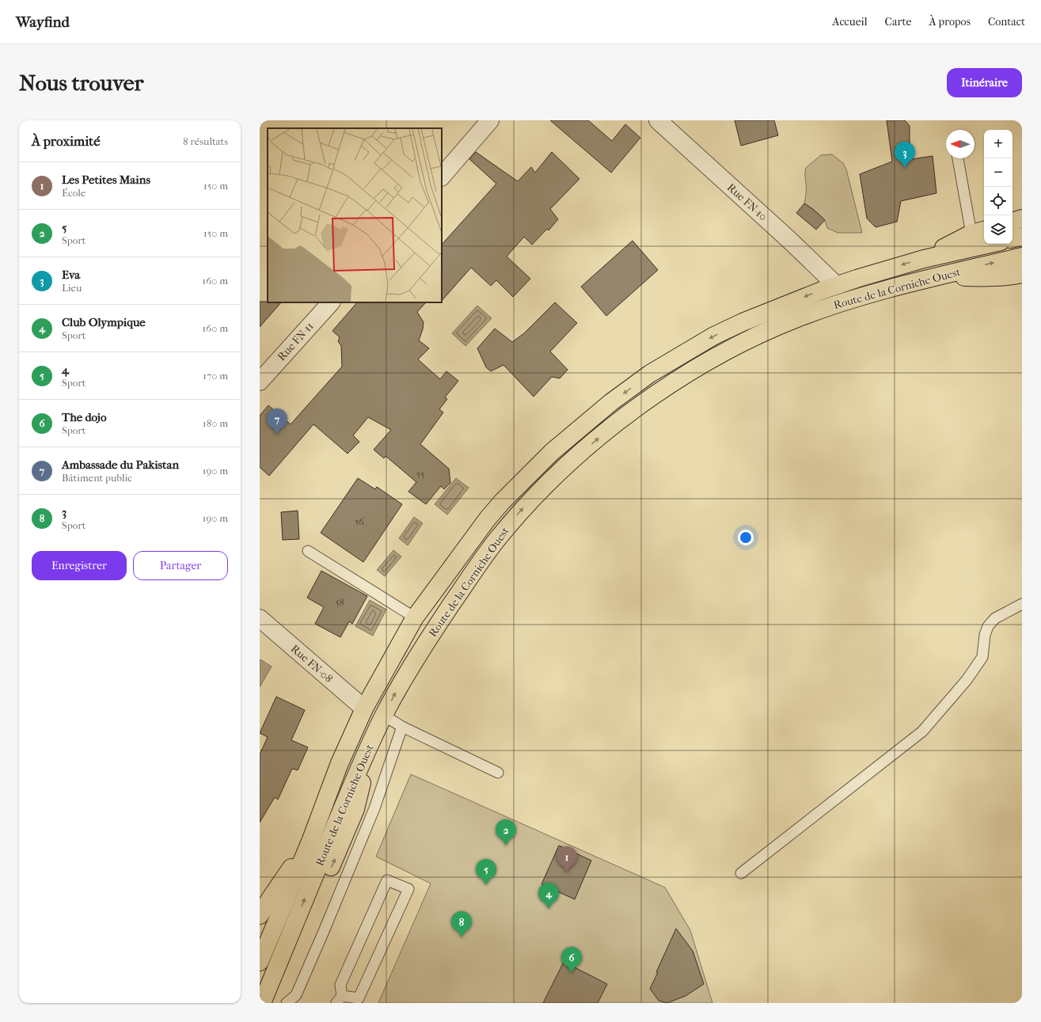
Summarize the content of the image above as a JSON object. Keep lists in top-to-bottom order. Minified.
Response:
{"streets":{"highway":["Route de la Corniche Ouest"],"street":["Rue FN-10","Rue FN-11","Rue FN-08"]},"crossings":[["Rue FN-10","Route de la Corniche Ouest"],["Route de la Corniche Ouest","Rue FN-08"]],"house_numbers":["55","56","58"],"north":"left","page":{"header":"Wayfind","nav":["Accueil","Carte","À propos","Contact"],"buttons":["Itinéraire",["Enregistrer","Partager"]],"title":"Nous trouver","heading":["À proximité","8 résultats"],"map_buttons":["+","−"],"pins":["3","7","2","1","5","4","8","6"],"list":[{"mark":"1","name":"Les Petites Mains","note":"École","value":"150 m"},{"mark":"2","name":"5","note":"Sport","value":"150 m"},{"mark":"3","name":"Eva","note":"Lieu","value":"160 m"},{"mark":"4","name":"Club Olympique","note":"Sport","value":"160 m"},{"mark":"5","name":"4","note":"Sport","value":"170 m"},{"mark":"6","name":"The dojo","note":"Sport","value":"180 m"},{"mark":"7","name":"Ambassade du Pakistan","note":"Bâtiment public","value":"190 m"},{"mark":"8","name":"3","note":"Sport","value":"190 m"}]}}
